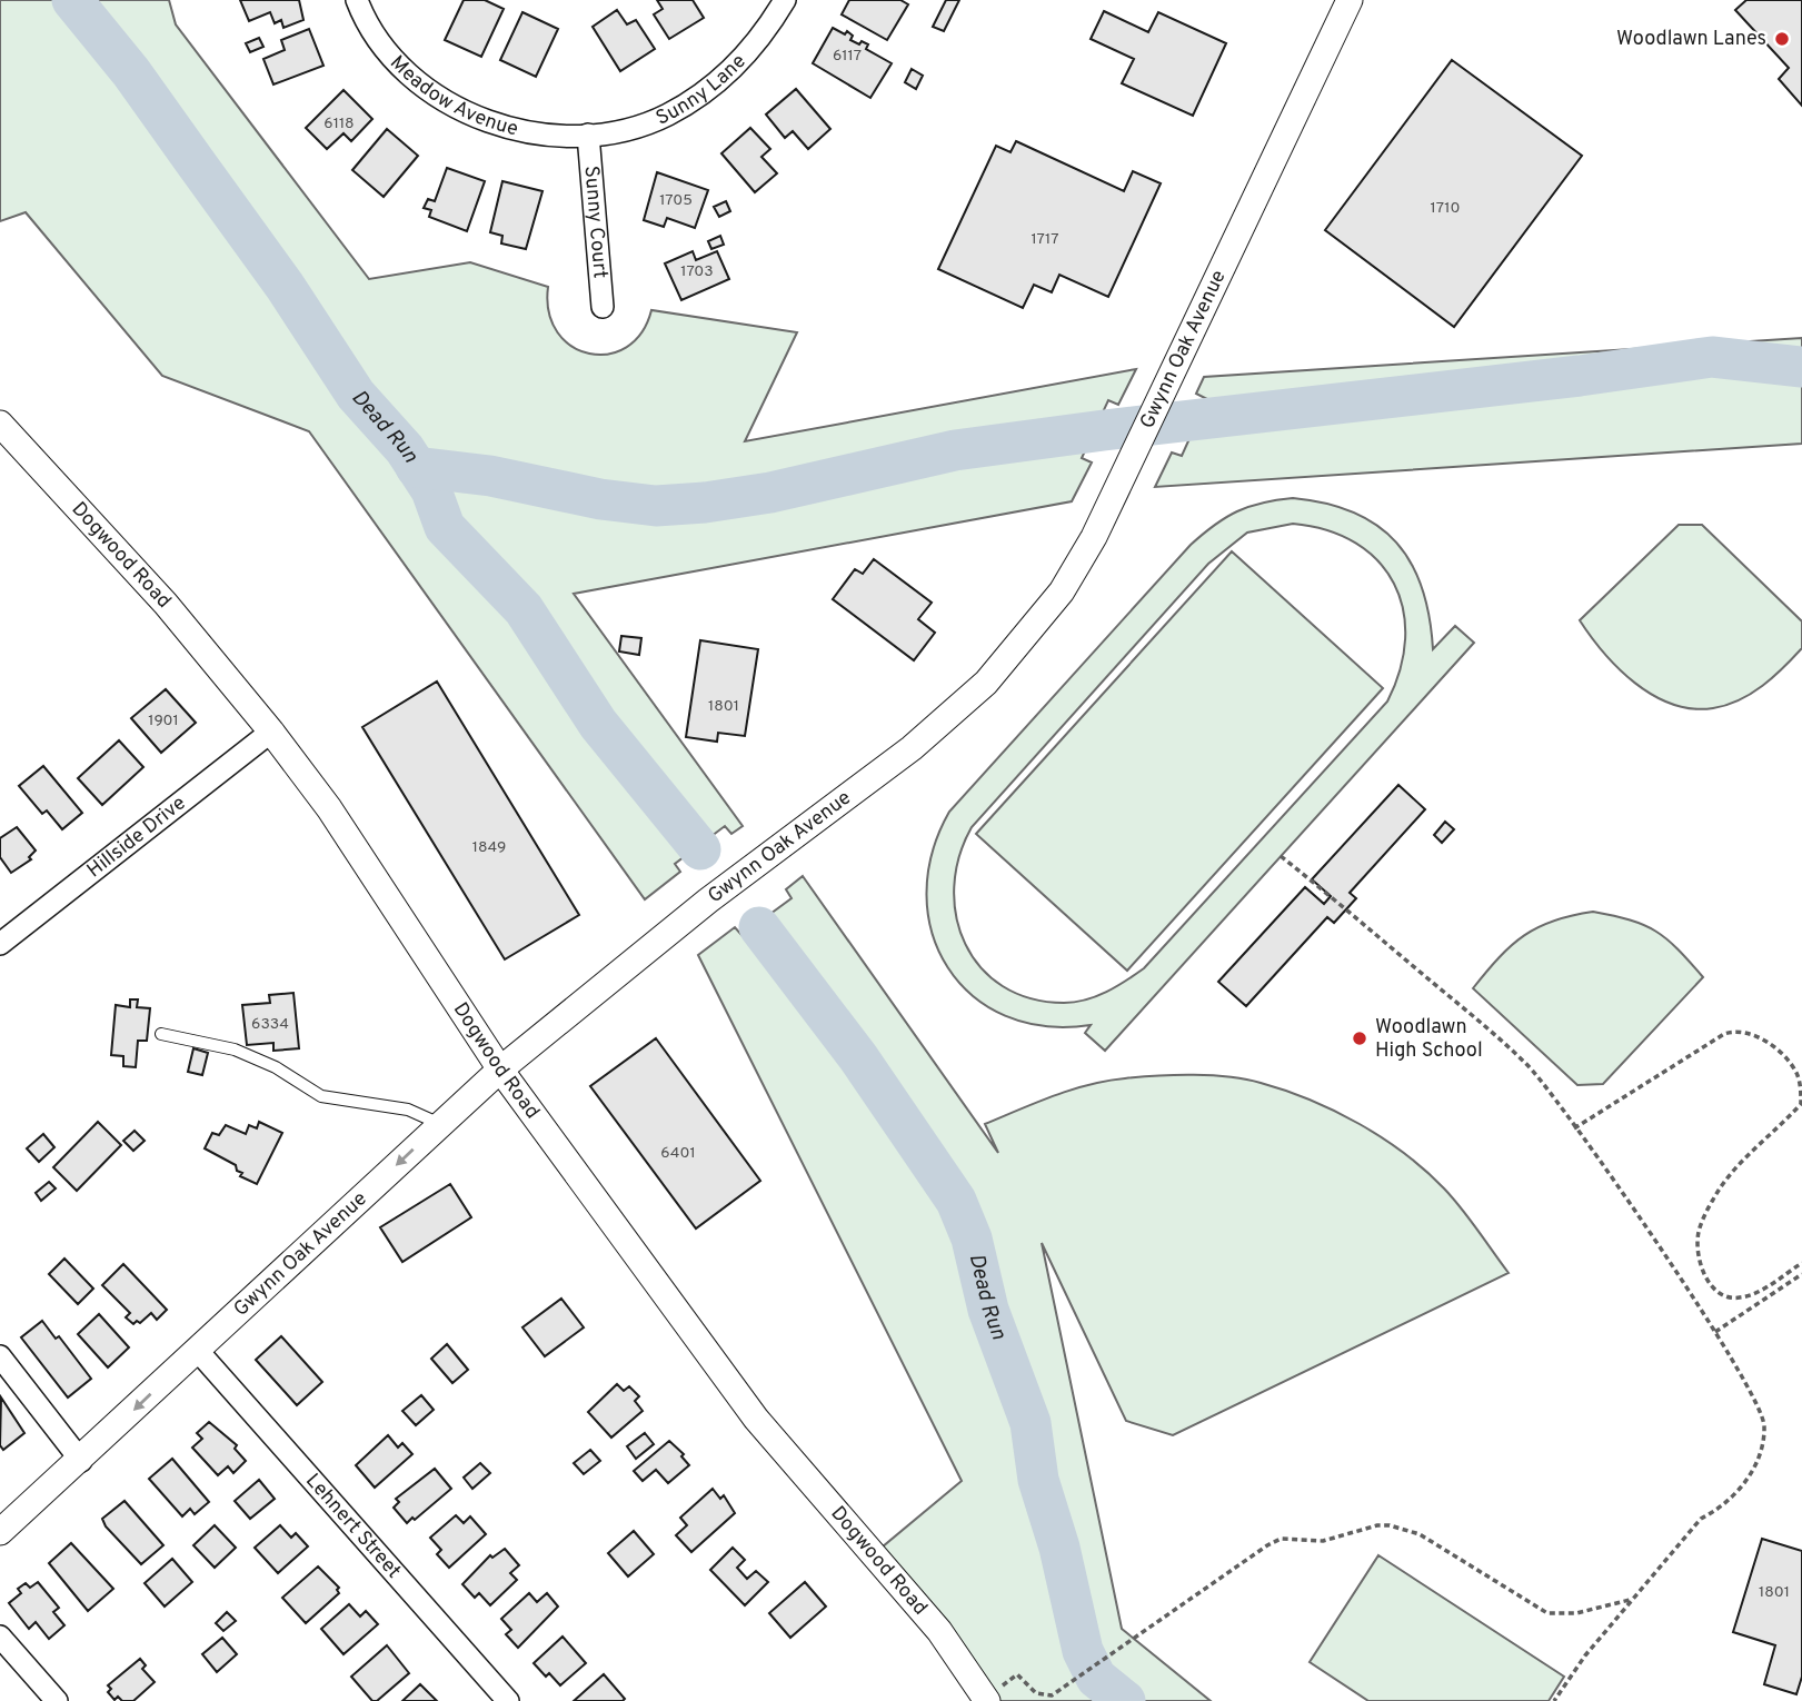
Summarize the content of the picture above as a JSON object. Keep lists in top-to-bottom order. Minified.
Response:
{"streets":{"street":["Sunny Lane","Meadow Avenue","Sunny Court","Gwynn Oak Avenue","Dogwood Road","Hillside Drive","Lehnert Street"]},"crossings":[["Sunny Lane","Meadow Avenue"],["Sunny Lane","Sunny Court"],["Meadow Avenue","Sunny Court"],["Gwynn Oak Avenue","Dogwood Road"],["Gwynn Oak Avenue","Lehnert Street"],["Dogwood Road","Hillside Drive"]],"water":["Dead Run"],"places":["Woodlawn Lanes","Woodlawn High School"],"house_numbers":["6117","6118","1705","1710","1717","1703","1801","1901","1849","6334","6401","1801"]}
